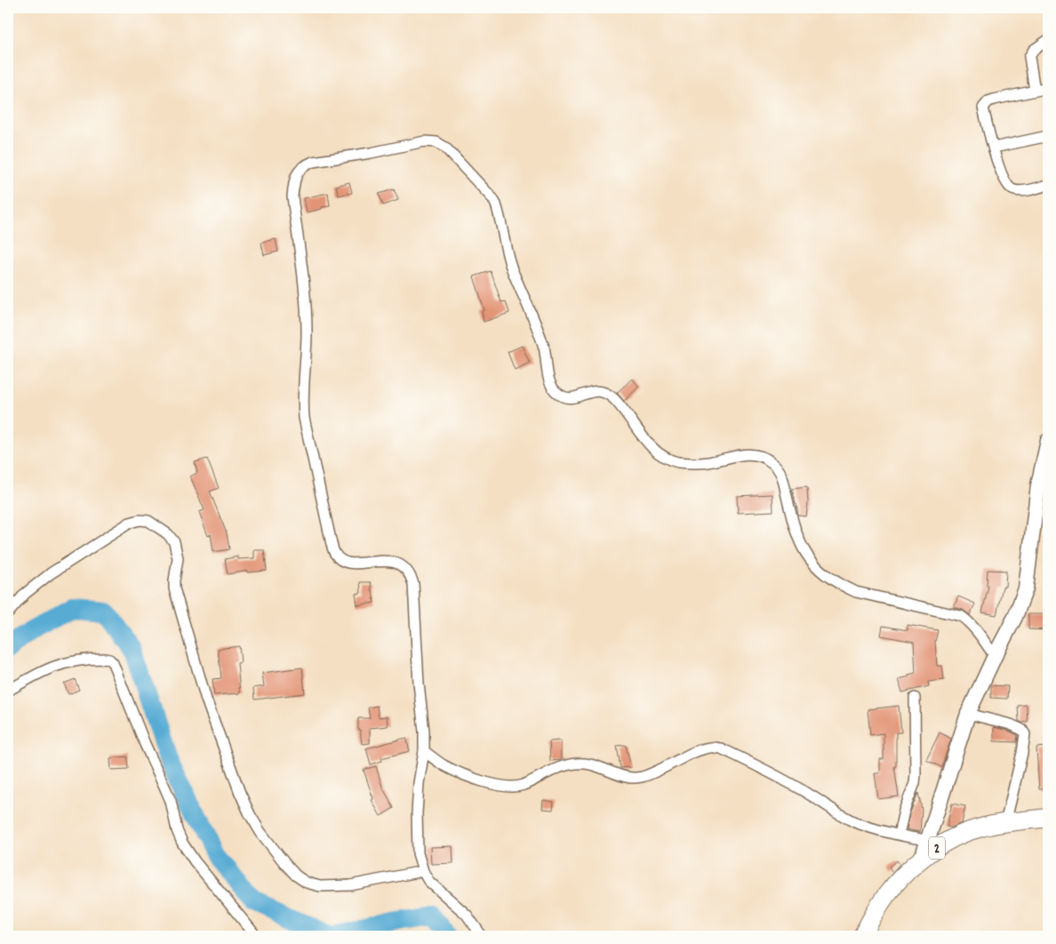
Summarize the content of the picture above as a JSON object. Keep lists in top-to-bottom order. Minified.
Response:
{"streets":{"highway":["2"]}}
